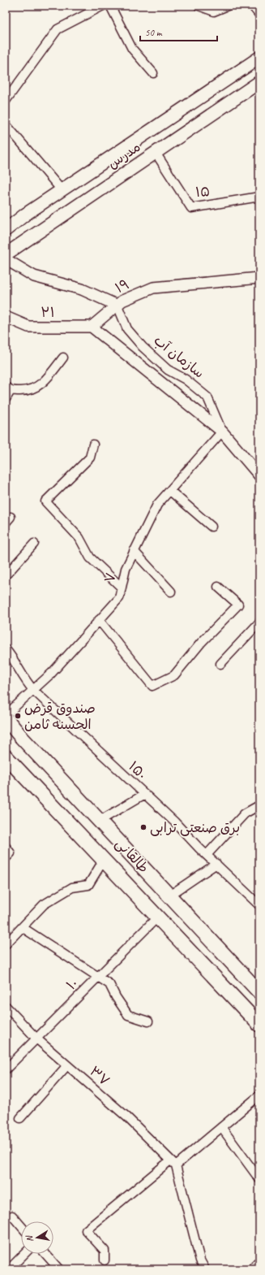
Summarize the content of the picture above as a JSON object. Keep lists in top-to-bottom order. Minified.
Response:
{"streets":{"main road":["مدرس","طالقانی"],"street":["۱۵","۱۹","۲۱","سازمان آب","۷","۱۵۰","۱۰","۳۷"]},"crossings":[["مدرس","۱۵"],["۱۹","سازمان آب"],["۲۱","سازمان آب"],["سازمان آب","۷"],["۷","۱۵۰"],["طالقانی","۱۰"],["۱۰","۳۷"]],"places":["صندوق قرض الحسنه ثامن","برق صنعتی ترابی"],"scale_bar":"50 m","north":"left"}
